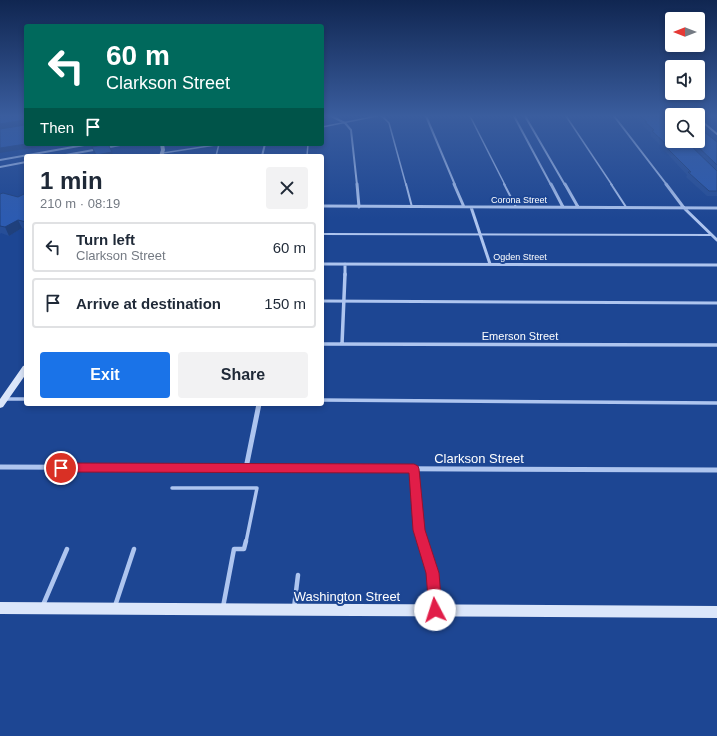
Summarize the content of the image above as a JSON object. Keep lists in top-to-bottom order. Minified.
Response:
{"streets":{"main road":["Washington Street"],"street":["Corona Street","Ogden Street","Emerson Street","Clarkson Street"]},"north":"left","page":{"turn":["60 m","Clarkson Street"],"then":"Then","heading":["1 min","210 m · 08:19"],"list":[{"name":"Turn left","note":"Clarkson Street","value":"60 m"},{"name":"Arrive at destination","value":"150 m"}],"buttons":["Exit","Share"]}}
